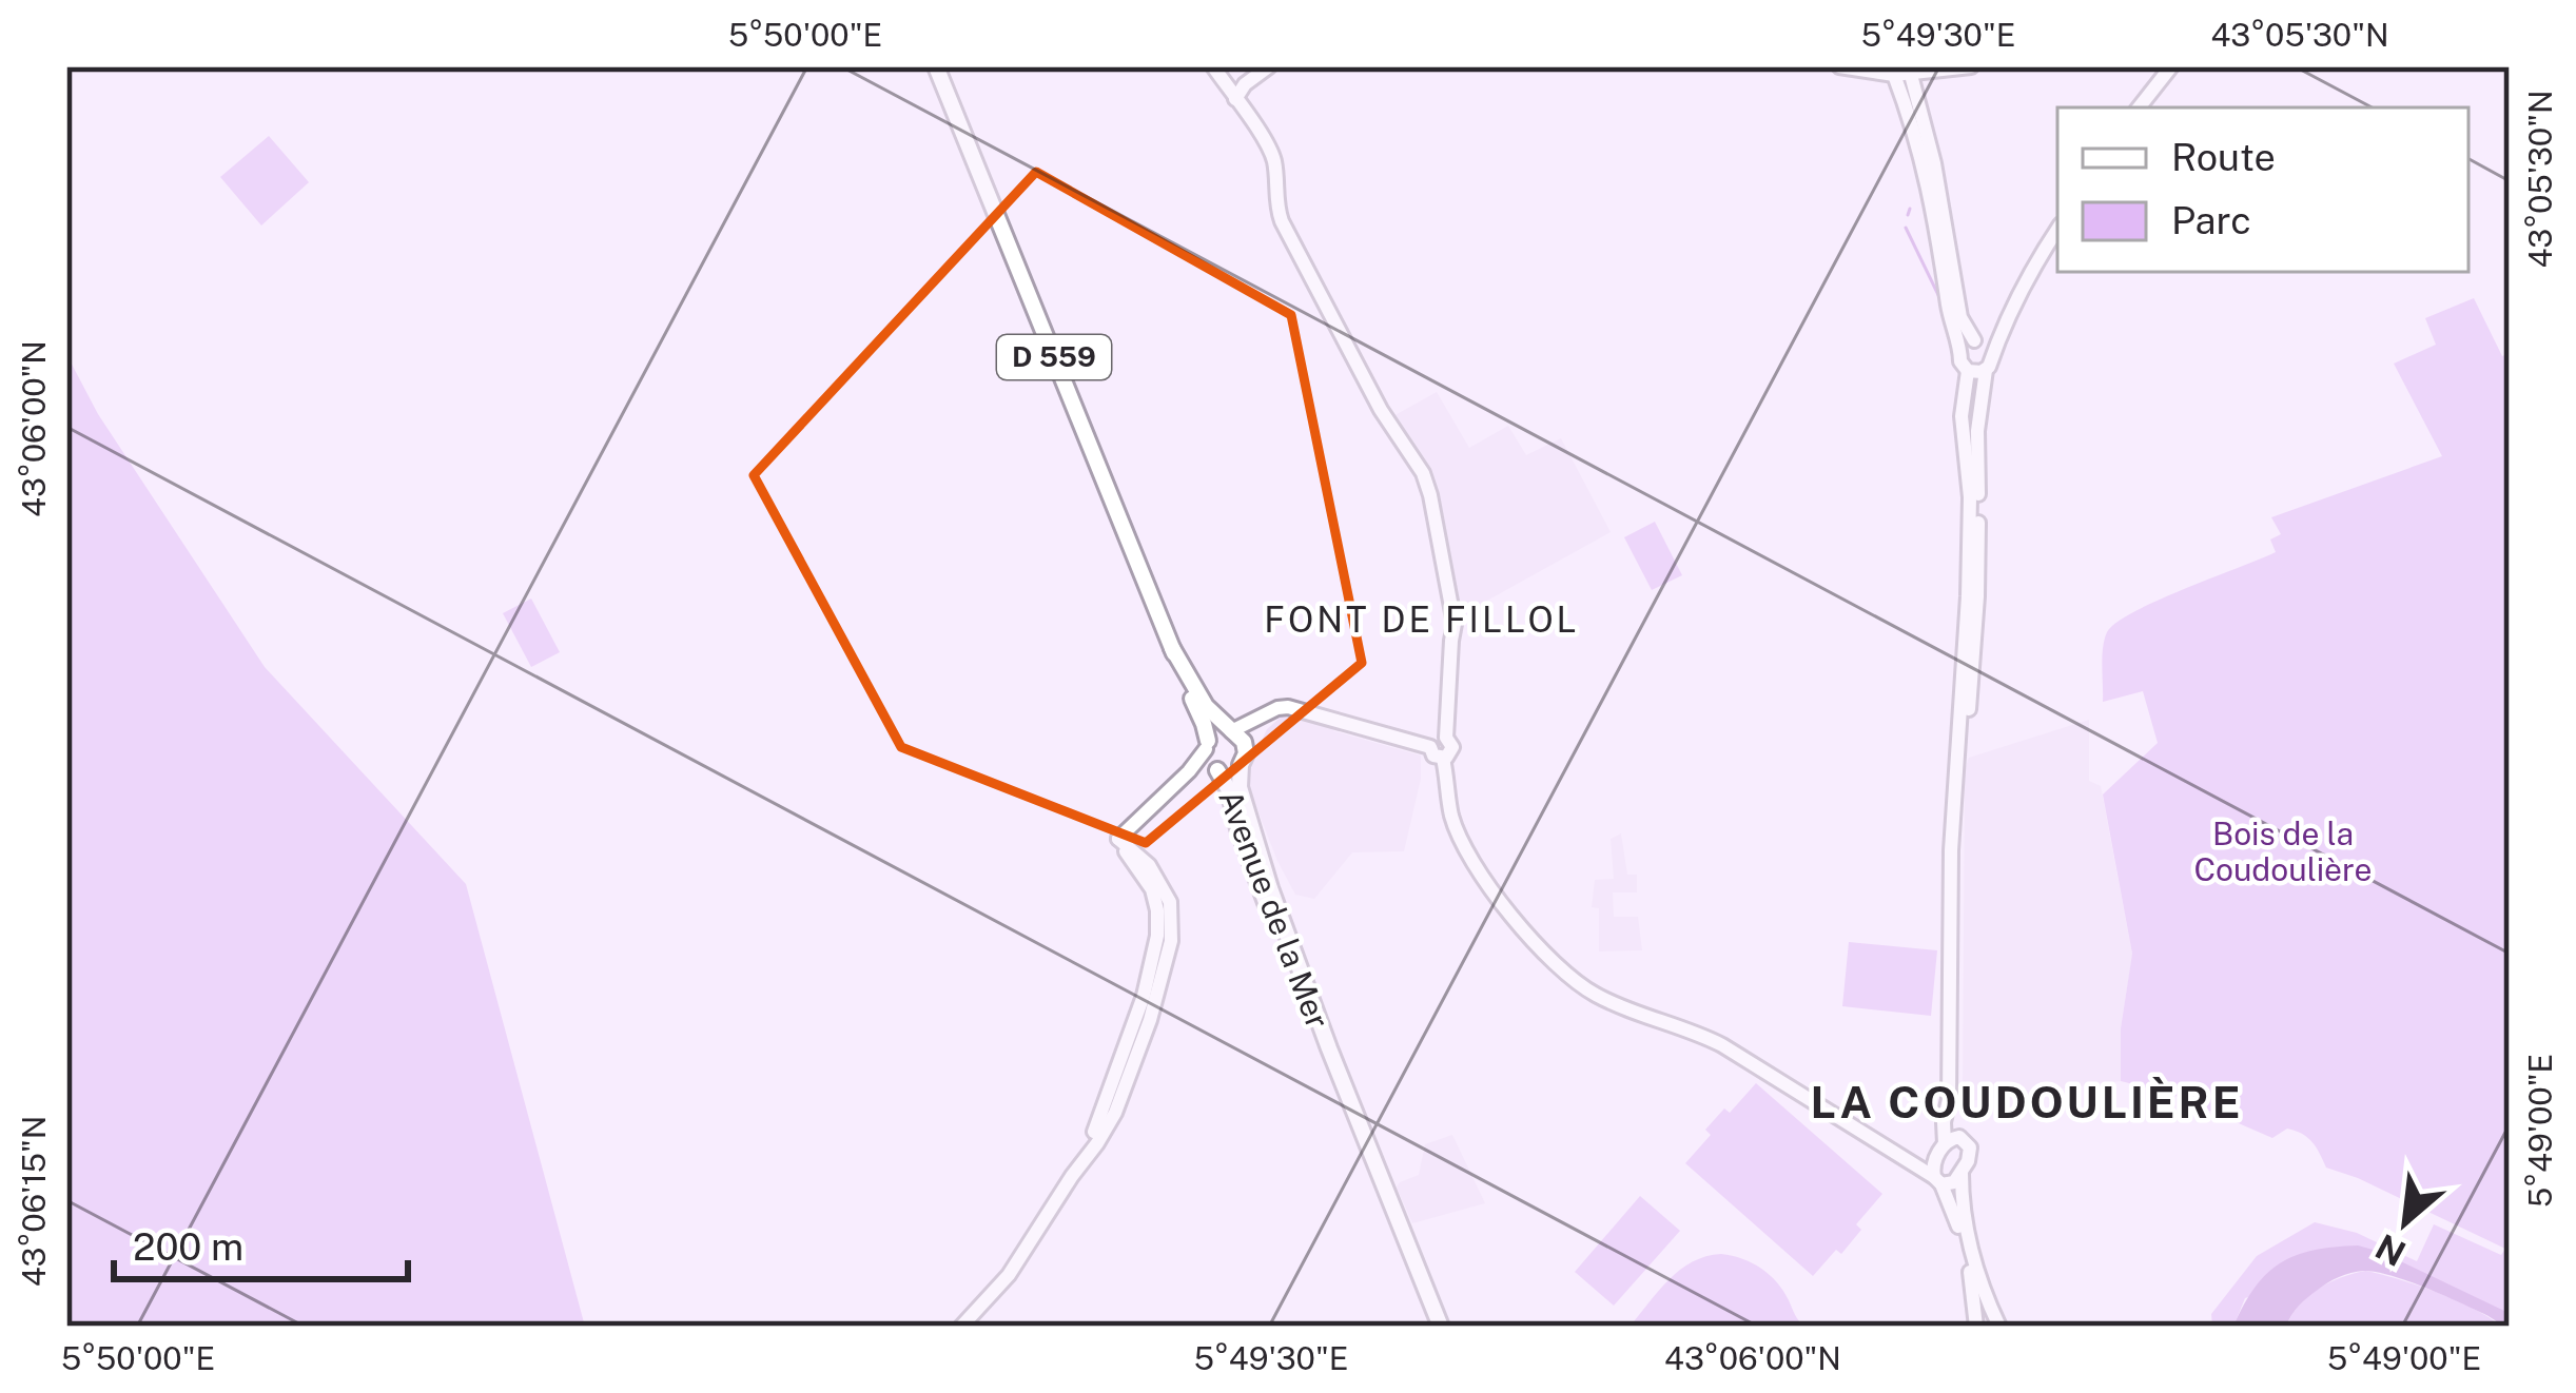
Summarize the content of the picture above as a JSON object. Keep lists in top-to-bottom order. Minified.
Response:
{"streets":{"main road":["D 559","Avenue de la Mer"]},"districts":["FONT DE FILLOL","LA COUDOULIÈRE"],"parks":["Bois de la Coudoulière"],"legend":["Route","Parc"],"scale_bar":"200 m","north":"bottom left","coordinates":["5°50'00\"E","5°49'30\"E","43°05'30\"N","43°06'00\"N","5°49'00\"E","43°06'15\"N"]}
